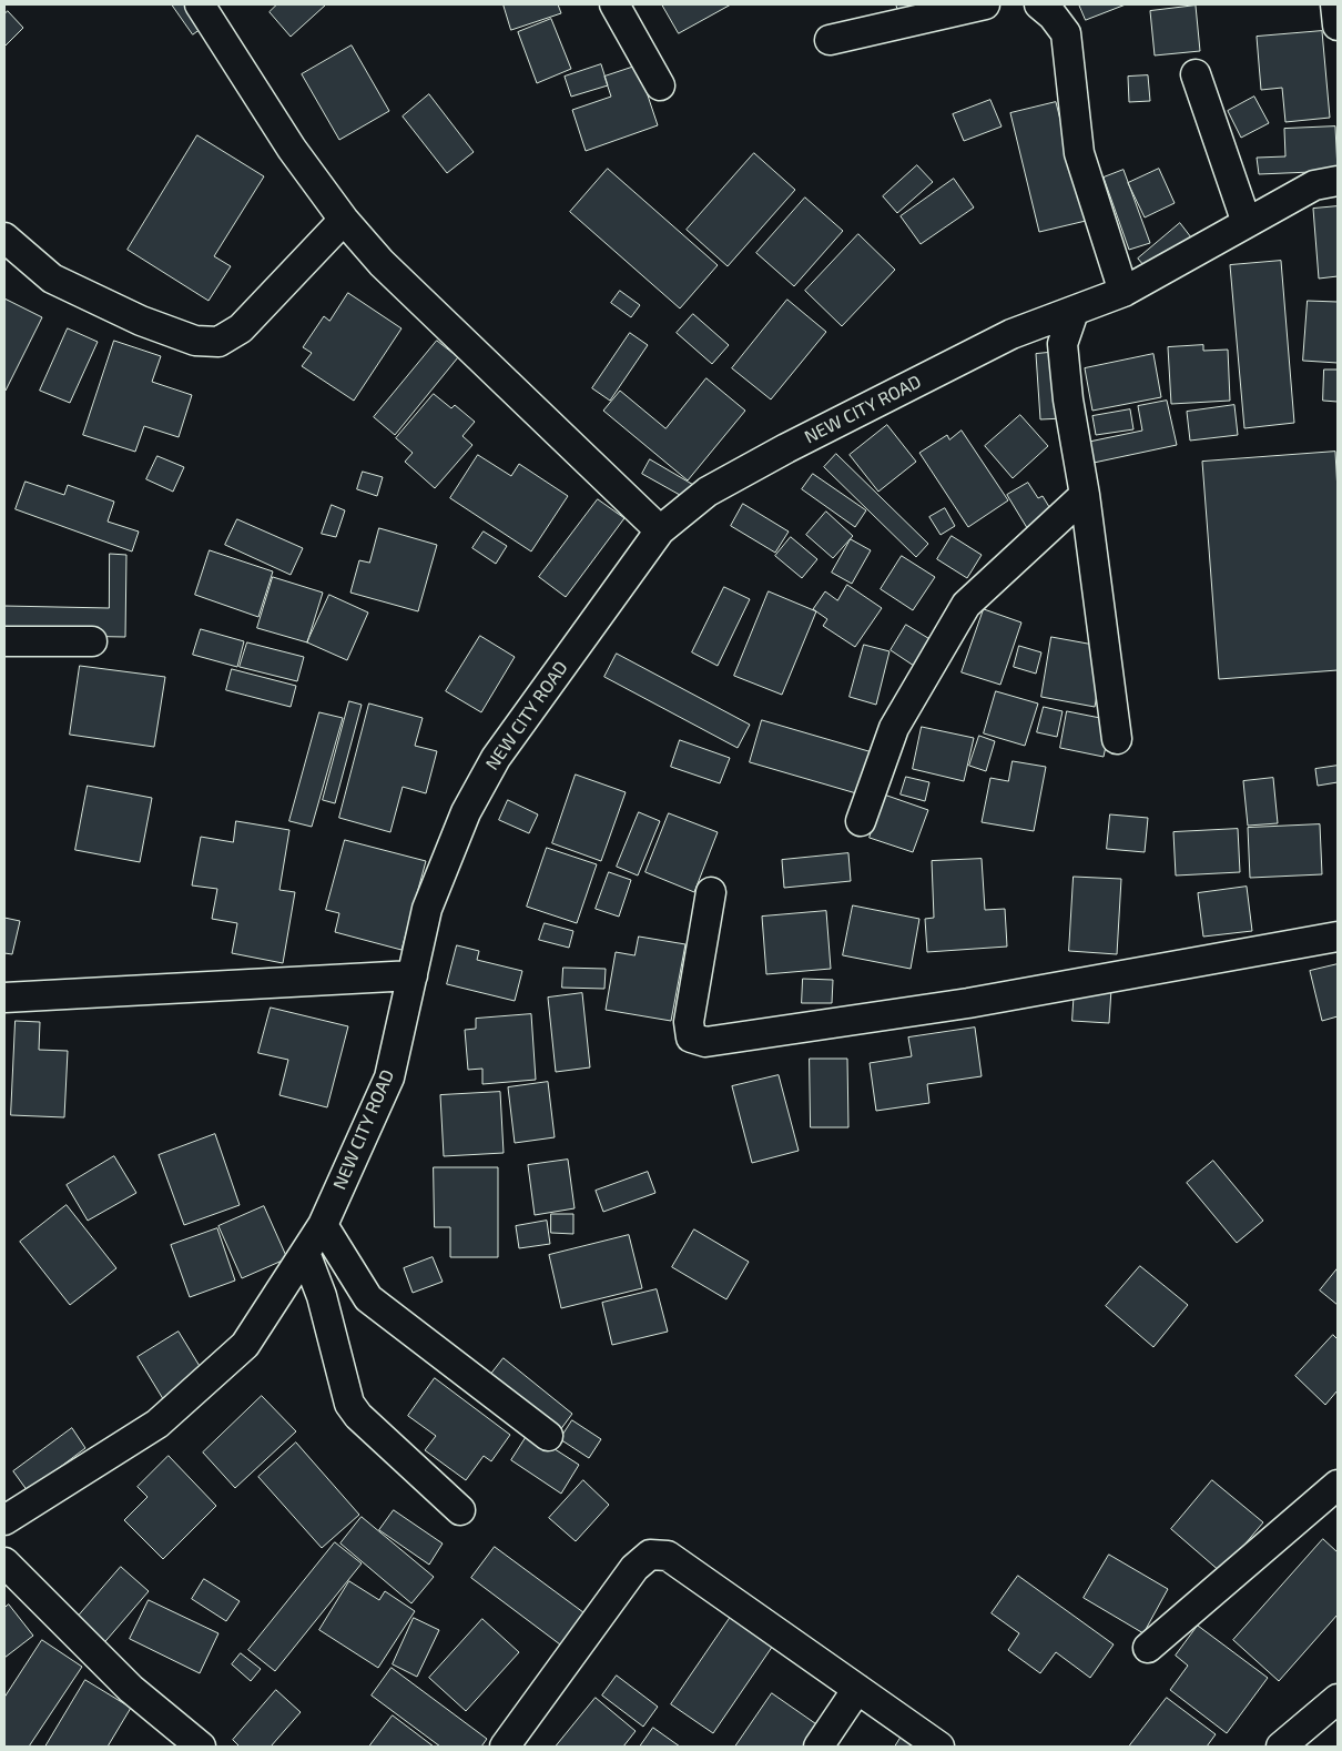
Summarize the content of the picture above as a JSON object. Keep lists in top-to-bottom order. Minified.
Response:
{"streets":{"street":["NEW CITY ROAD"]}}
